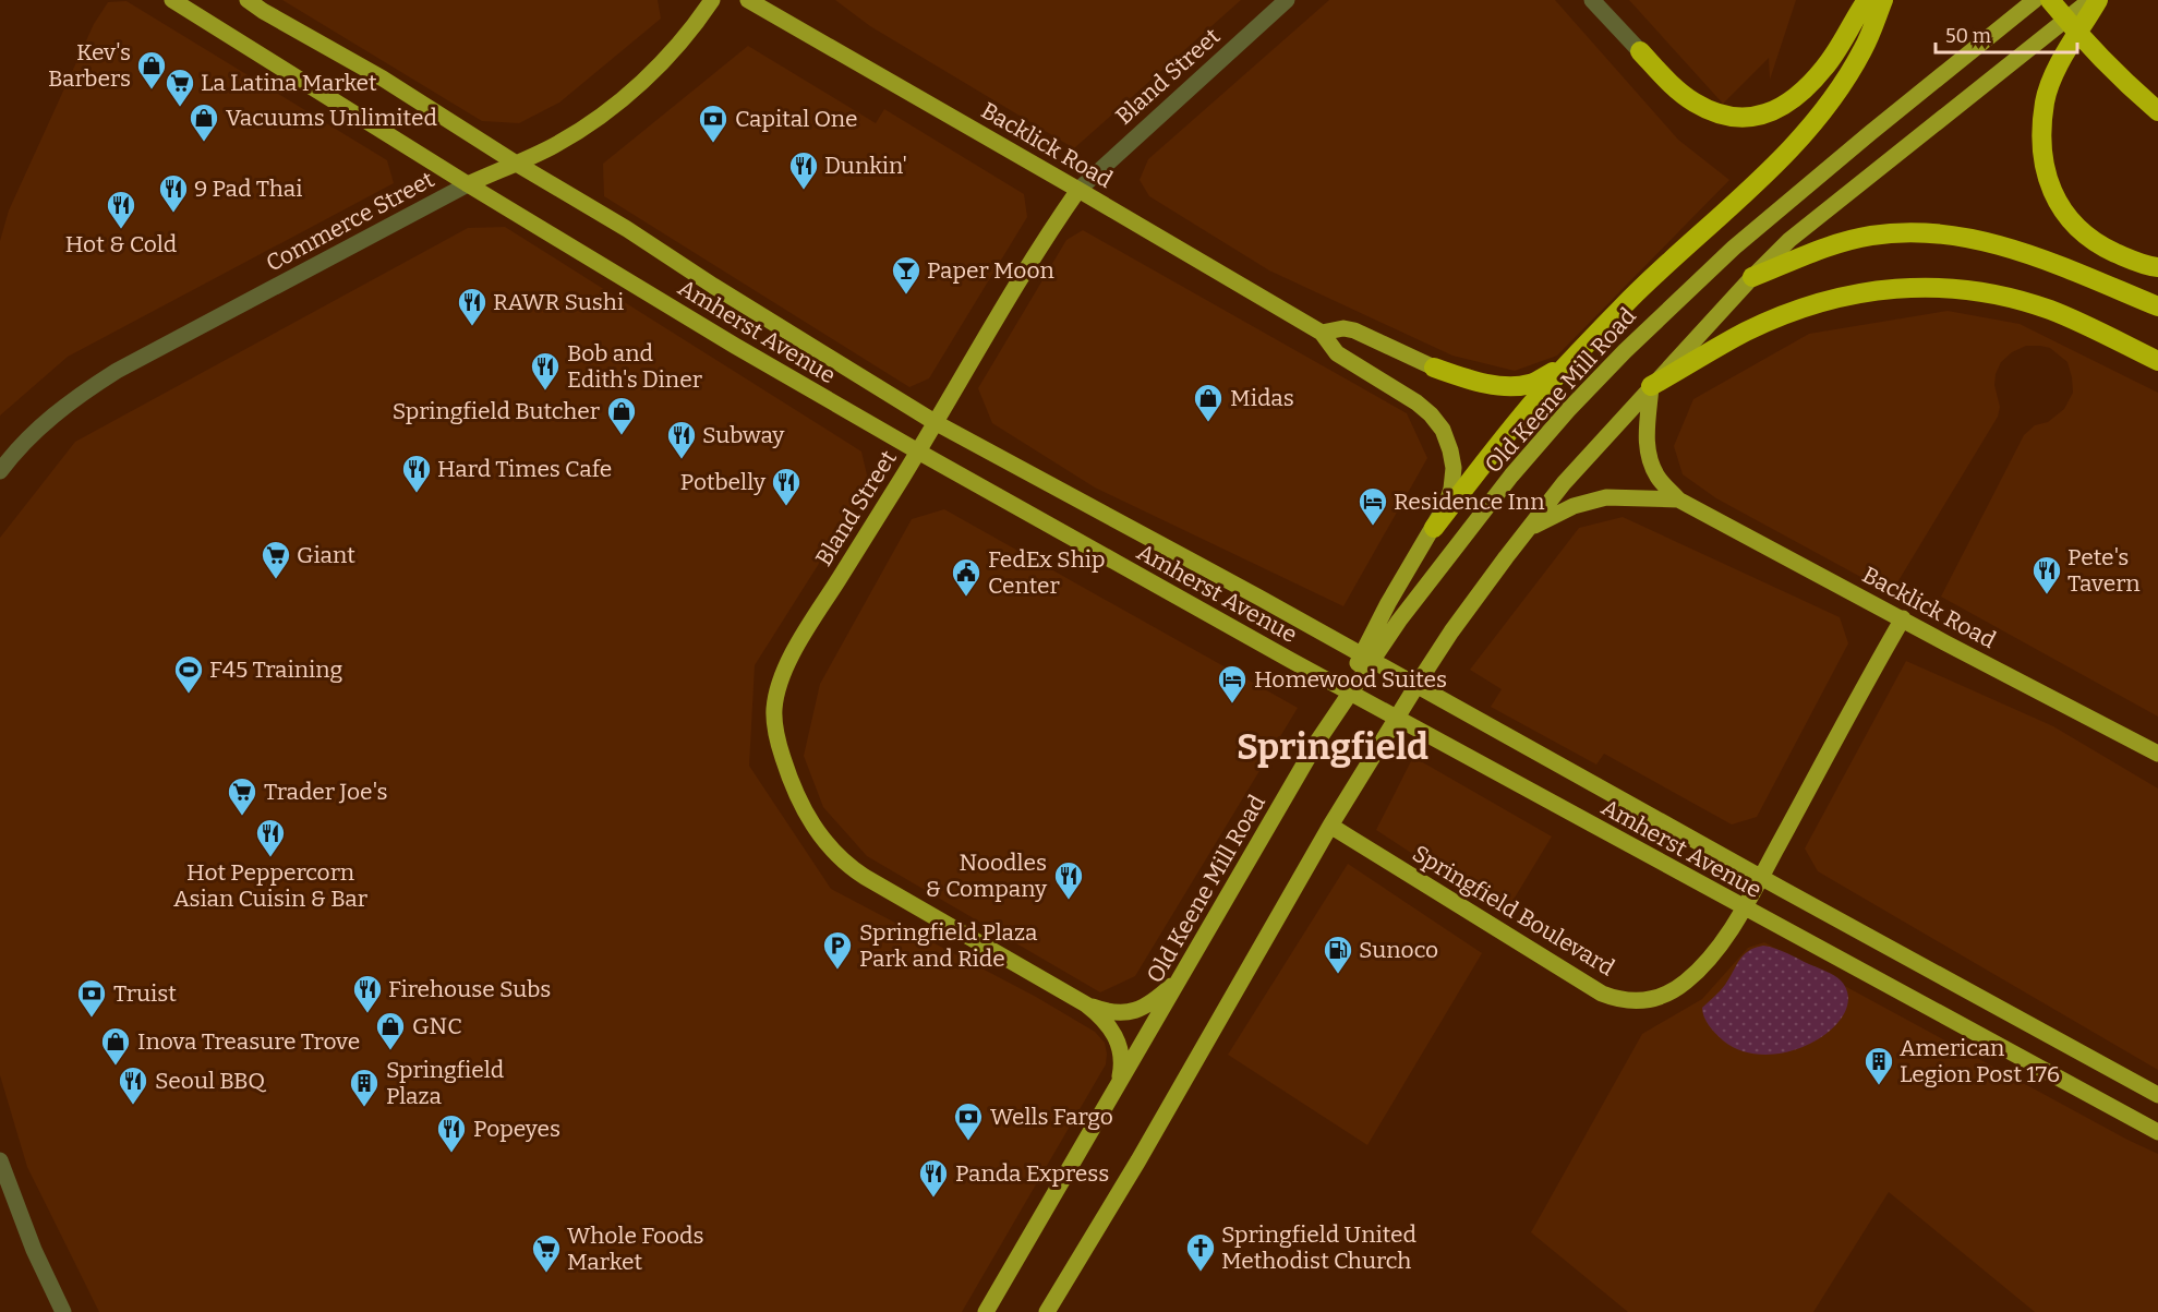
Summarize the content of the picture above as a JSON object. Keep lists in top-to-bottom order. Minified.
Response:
{"streets":{"main road":["Bland Street","Backlick Road","Commerce Street","Amherst Avenue","Old Keene Mill Road","Springfield Boulevard"]},"crossings":[["Bland Street","Backlick Road"],["Bland Street","Amherst Avenue"],["Backlick Road","Old Keene Mill Road"],["Backlick Road","Springfield Boulevard"],["Commerce Street","Amherst Avenue"],["Amherst Avenue","Springfield Boulevard"]],"districts":["Springfield"],"places":{"shop":["Kev's Barbers","Vacuums Unlimited","Midas","Springfield Butcher","GNC","Inova Treasure Trove"],"supermarket":["La Latina Market","Giant","Trader Joe's","Whole Foods Market"],"bank":["Capital One","Truist","Wells Fargo"],"restaurant":["Dunkin'","9 Pad Thai","Hot & Cold","RAWR Sushi","Bob and Edith's Diner","Subway","Hard Times Cafe","Potbelly","Pete's Tavern","Hot Peppercorn Asian Cuisin & Bar","Noodles & Company","Firehouse Subs","Seoul BBQ","Popeyes","Panda Express"],"bar":["Paper Moon"],"hotel":["Residence Inn","Homewood Suites"],"public building":["FedEx Ship Center"],"sports":["F45 Training"],"parking":["Springfield Plaza Park and Ride"],"fuel station":["Sunoco"],"building":["American Legion Post 176","Springfield Plaza"],"church":["Springfield United Methodist Church"]},"scale_bar":"50 m"}
